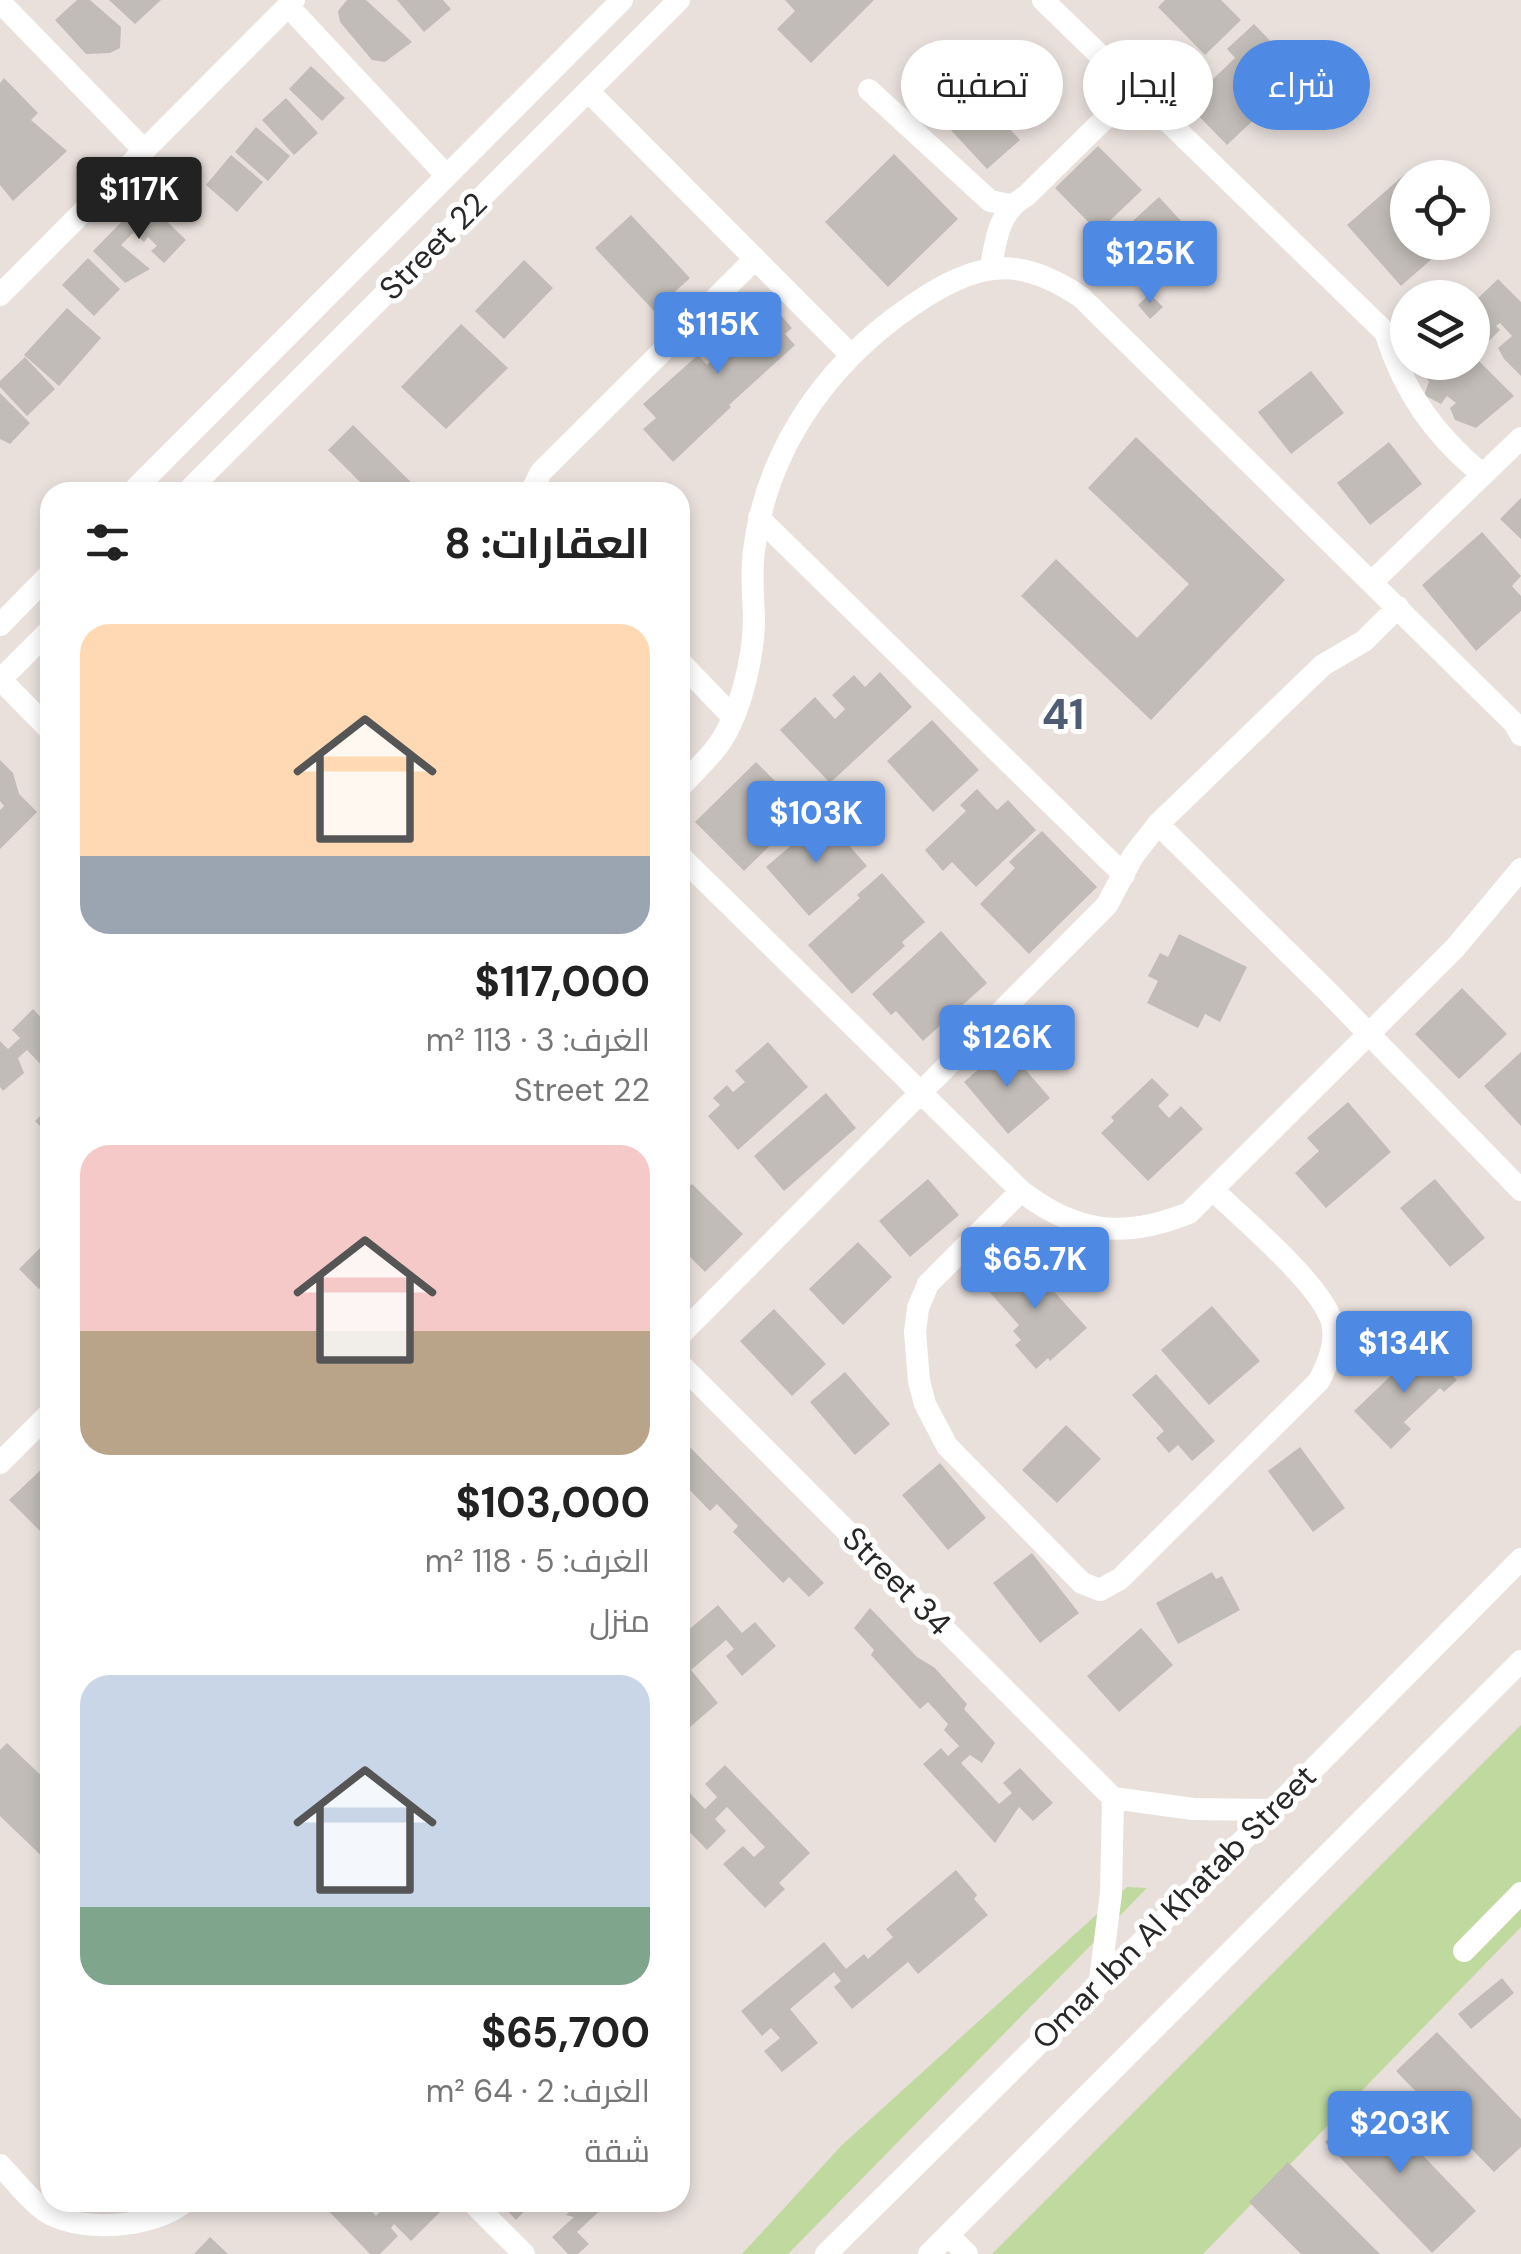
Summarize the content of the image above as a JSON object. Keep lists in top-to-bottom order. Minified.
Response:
{"streets":{"street":["Street 22","Street 34","Omar Ibn Al Khatab Street"]},"districts":["41"],"page":{"chip":["شراء","إيجار","تصفية"],"price":["$117K","$125K","$115K","$103K","$126K","$65.7K","$134K","$203K"],"heading":"العقارات: 8","list":[{"name":"$117,000","note":"الغرف: 3 · 113 m² · Street 22"},{"name":"$103,000","note":"الغرف: 5 · 118 m² · منزل"},{"name":"$65,700","note":"الغرف: 2 · 64 m² · شقة"}]}}
